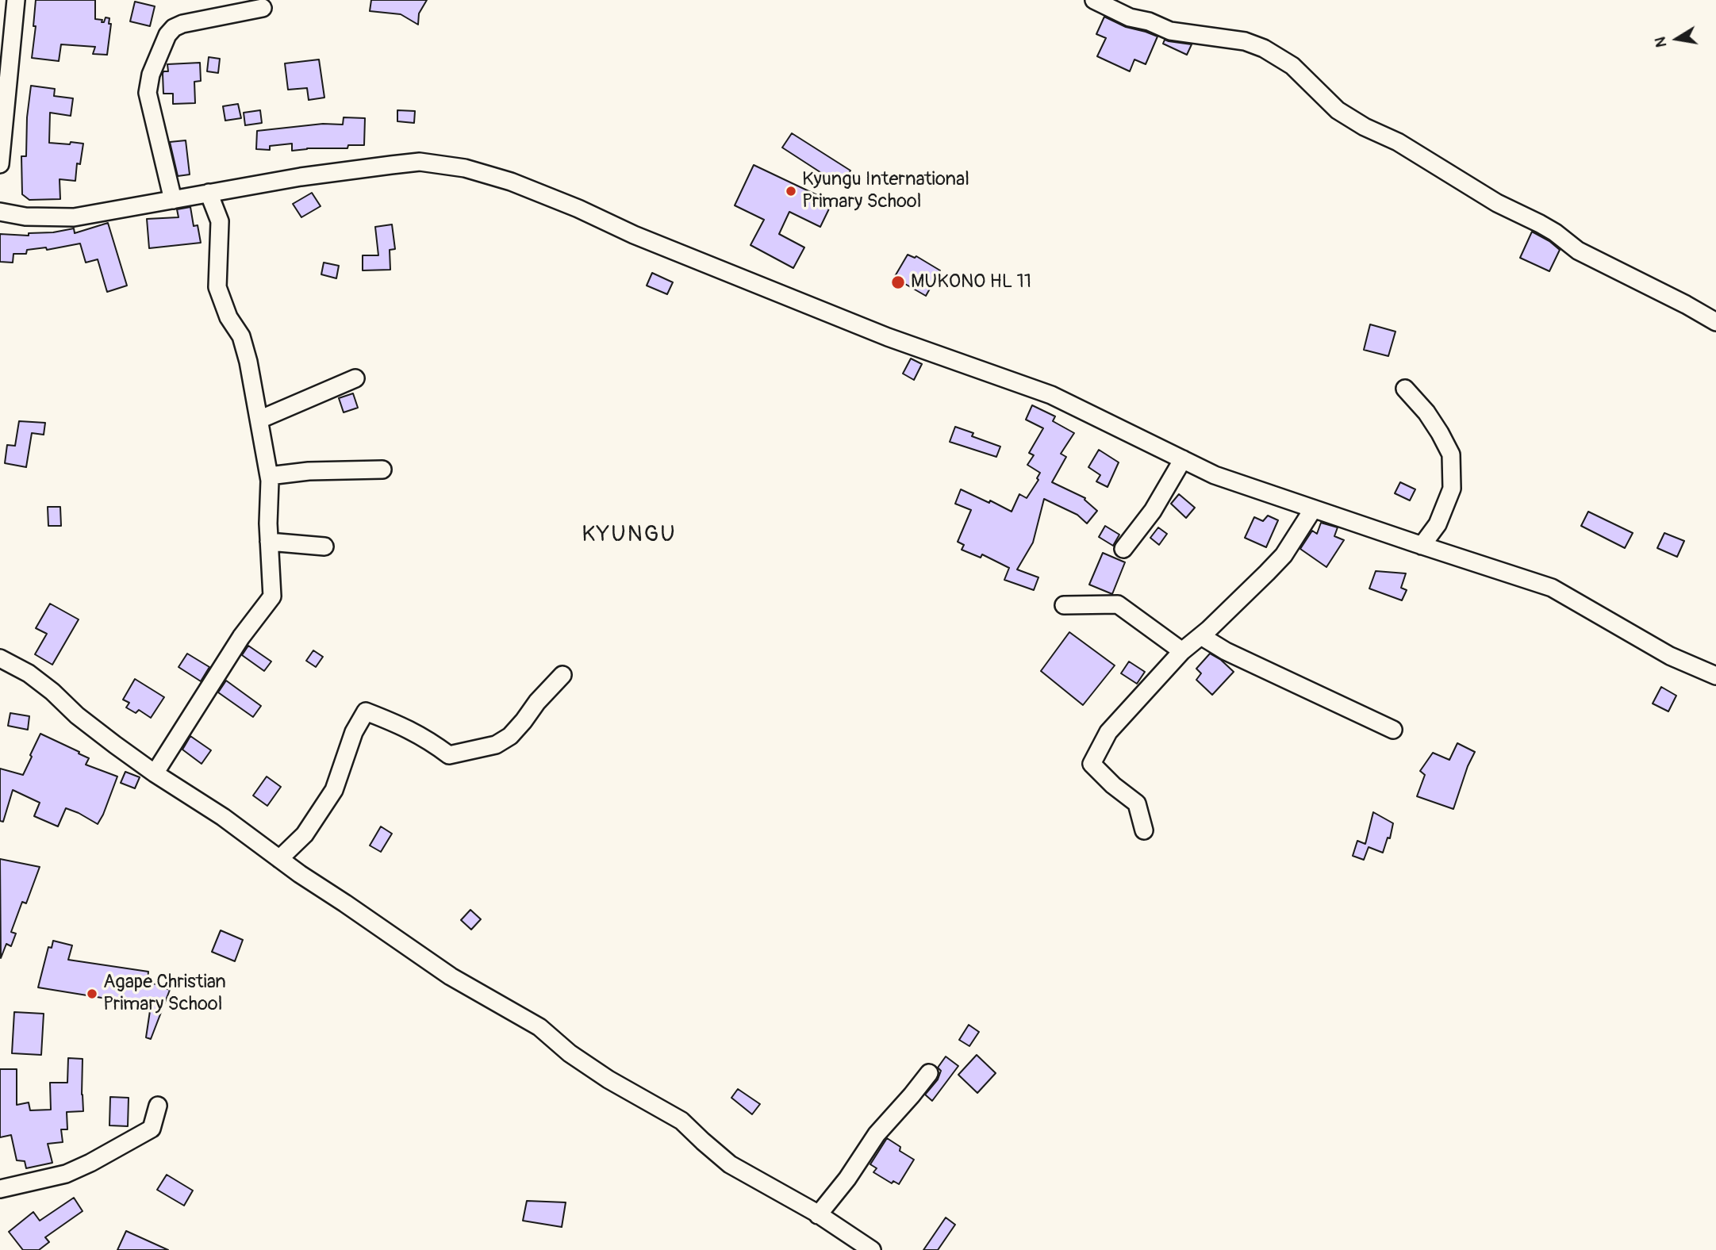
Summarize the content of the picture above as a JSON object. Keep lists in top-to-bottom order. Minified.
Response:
{"districts":["KYUNGU"],"places":["Kyungu International Primary School","MUKONO HL 11","Agape Christian Primary School"],"north":"left"}
